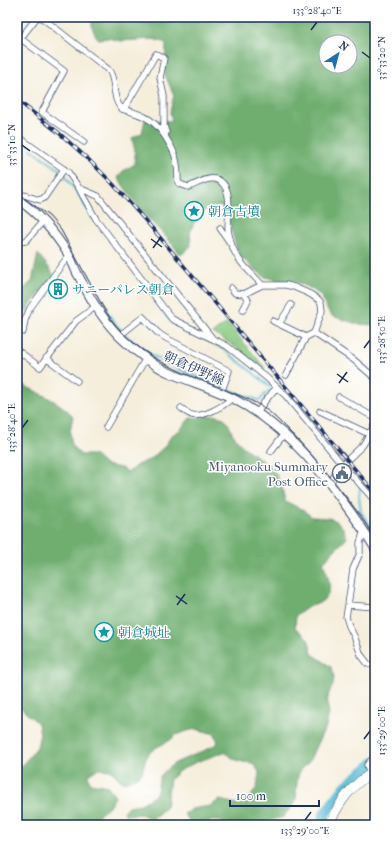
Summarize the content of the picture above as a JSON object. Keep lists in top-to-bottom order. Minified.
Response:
{"streets":{"main road":["朝倉伊野線"]},"places":{"place":["朝倉古墳","朝倉城址"],"building":["サニーパレス朝倉"],"public building":["Miyanooku Summary Post Office"]},"scale_bar":"100 m","north":"top right","coordinates":["133°28'40\"E","33°33'20\"N","33°33'10\"N","133°28'50\"E","133°29'00\"E"]}
